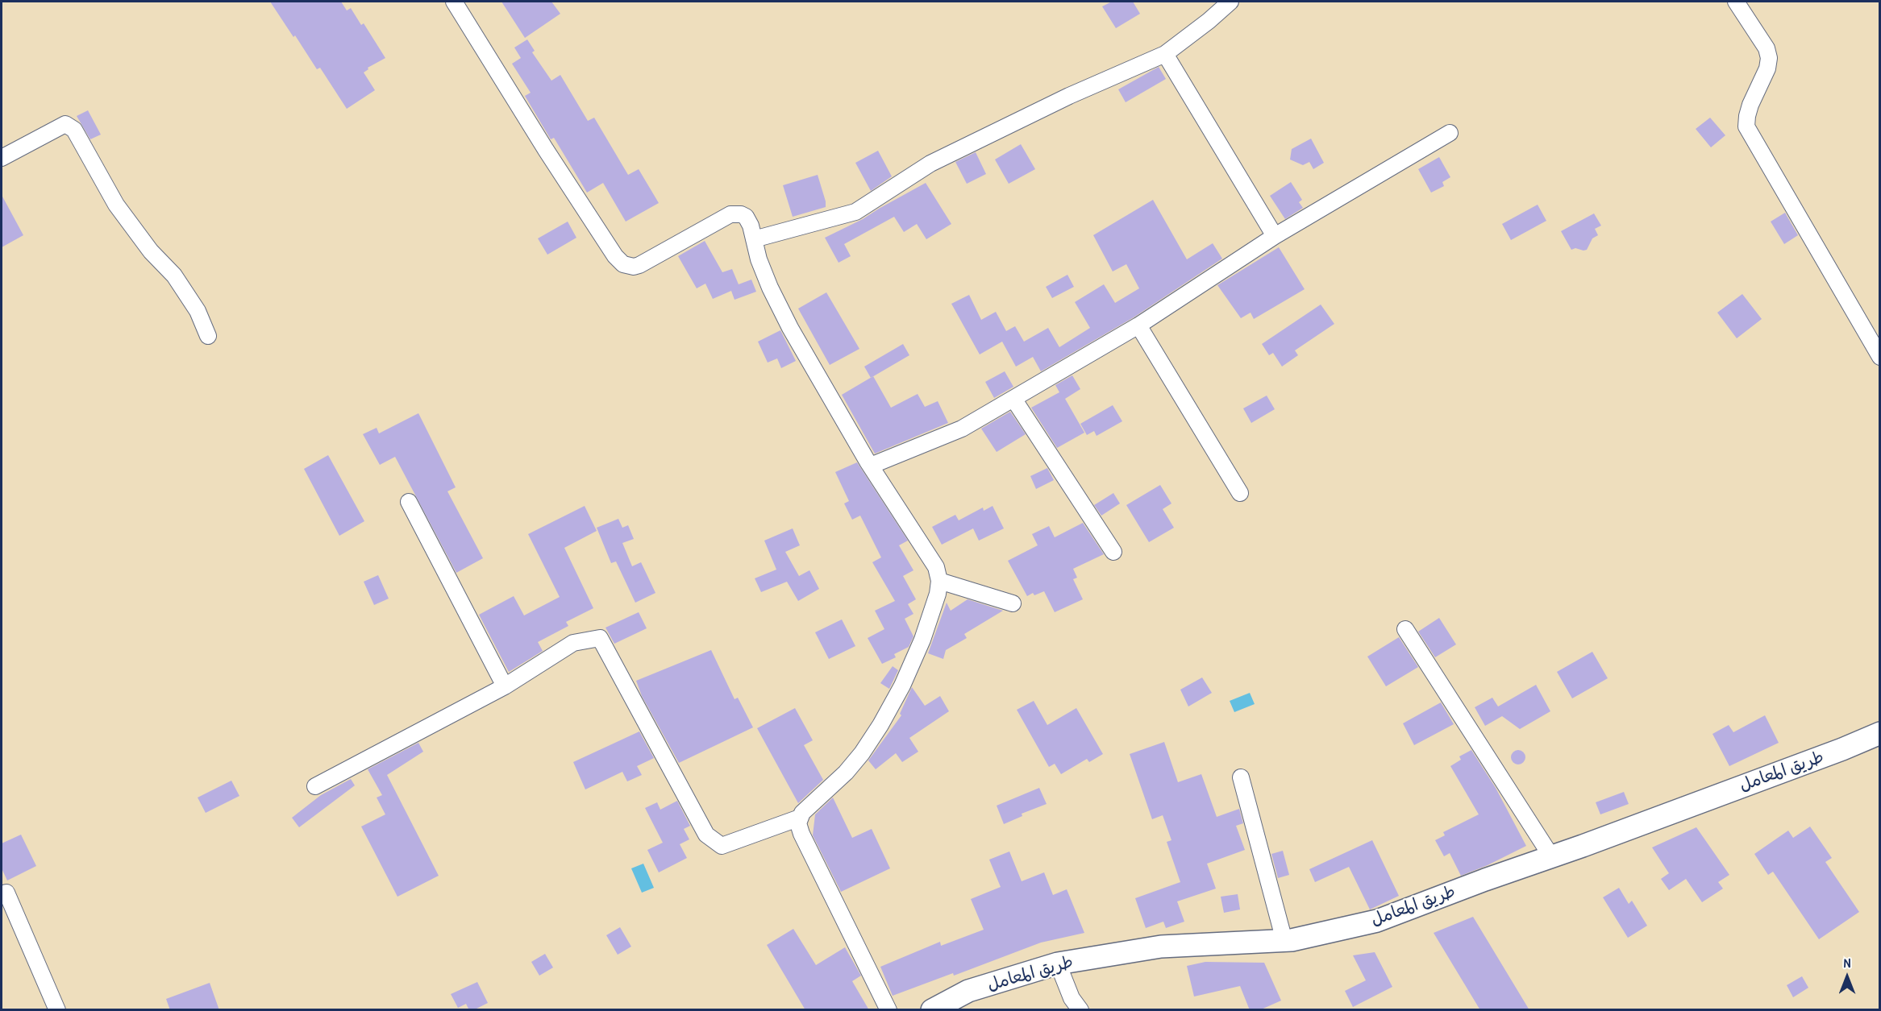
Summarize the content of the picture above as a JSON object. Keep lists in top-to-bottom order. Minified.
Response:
{"streets":{"main road":["طريق المعامل"]},"north":"top"}
